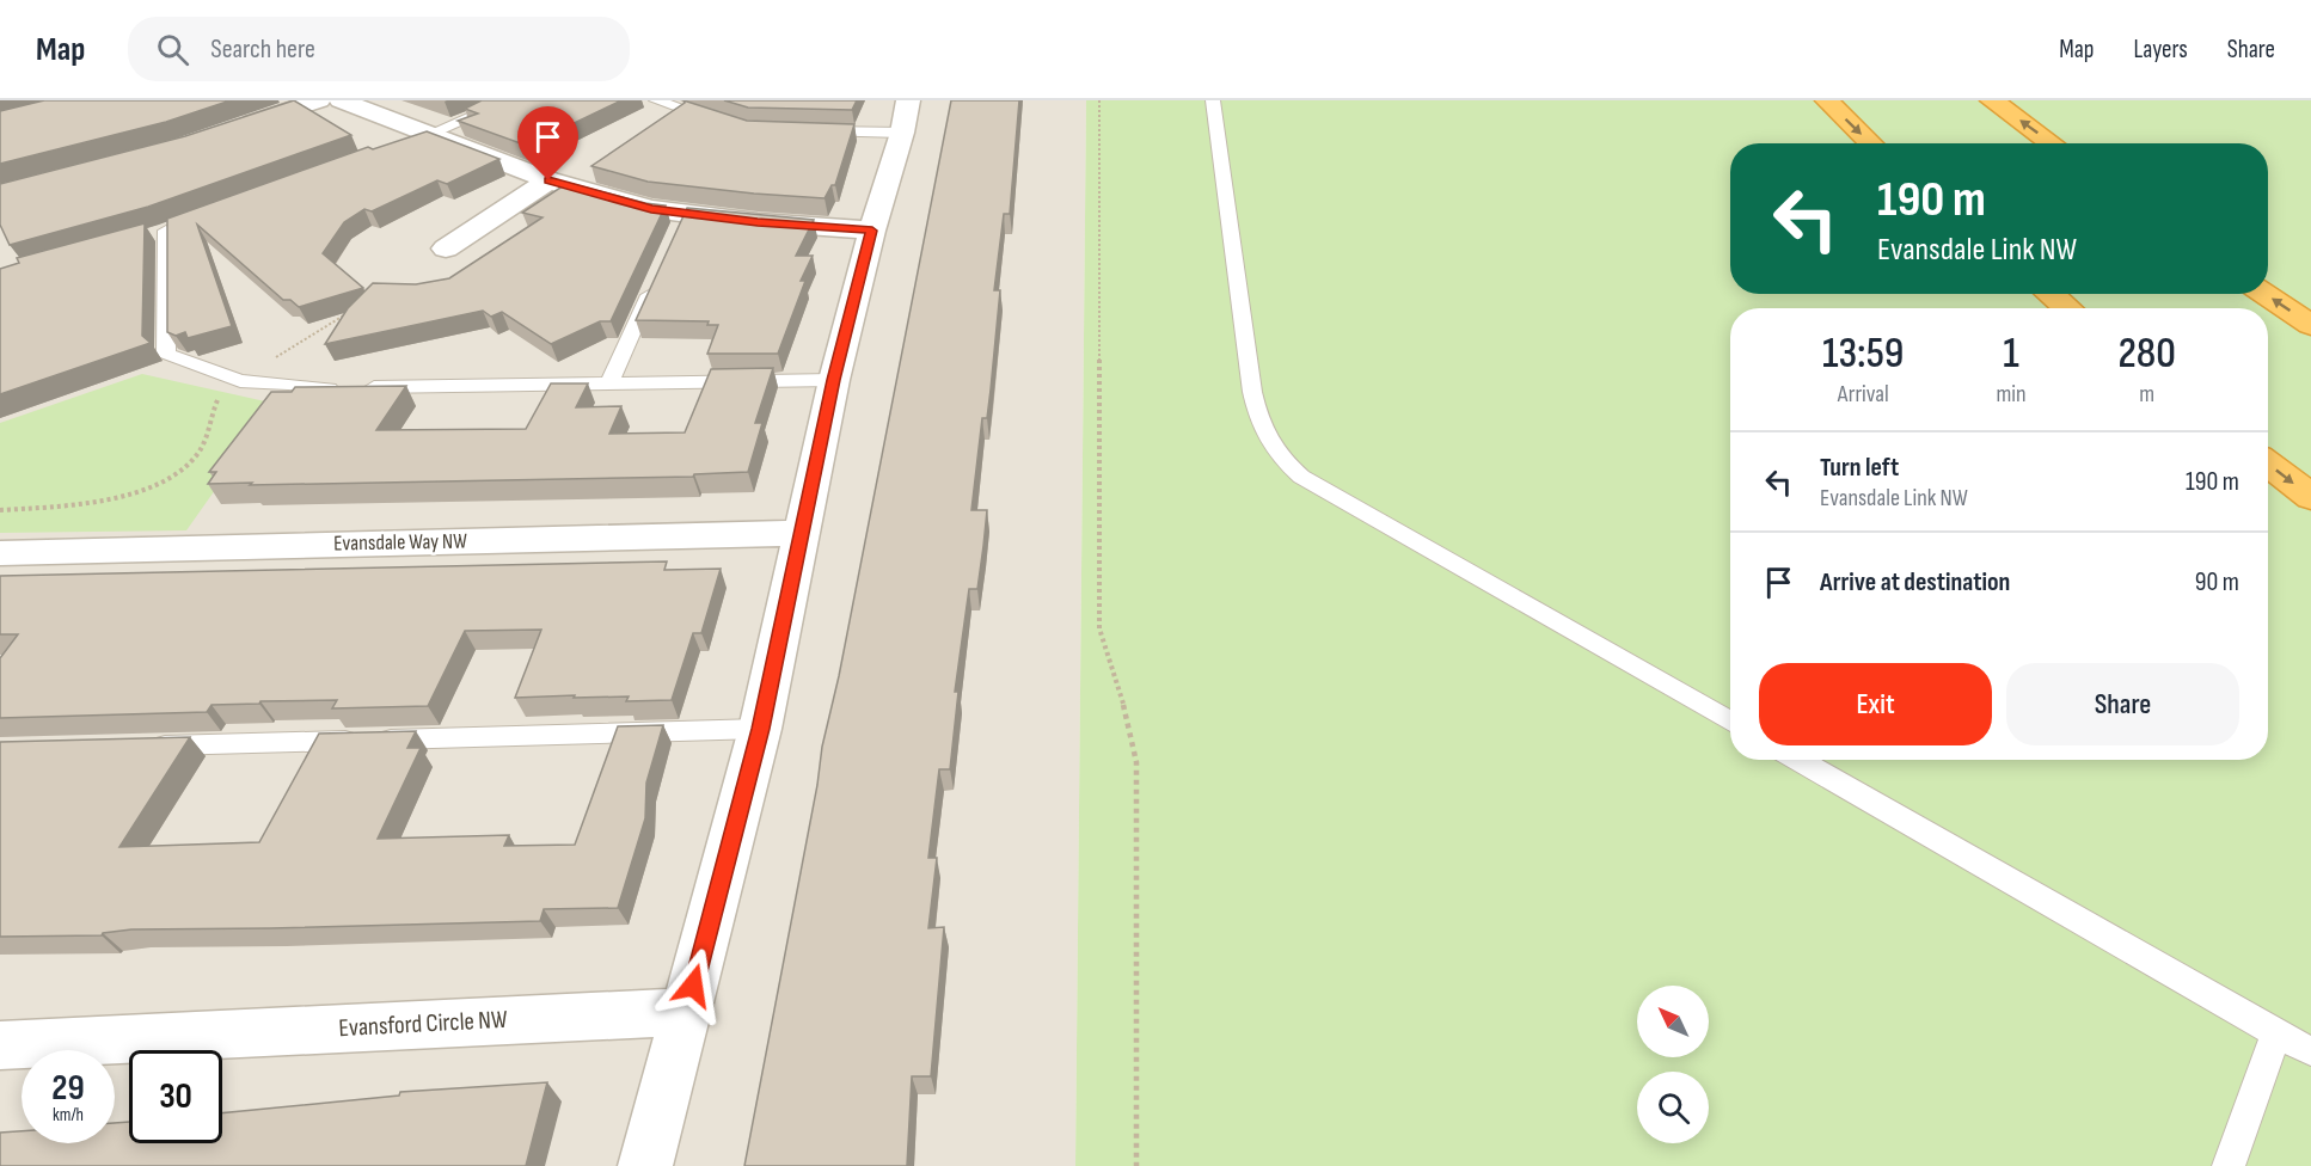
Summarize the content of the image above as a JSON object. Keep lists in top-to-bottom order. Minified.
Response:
{"streets":{"street":["Evansdale Way NW","Evansford Circle NW"]},"north":"top left","page":{"header":"Map","search":"Search here","nav":["Map","Layers","Share"],"turn":["190 m","Evansdale Link NW"],"eta":["13:59","Arrival","1","min","280","m"],"list":[{"name":"Turn left","note":"Evansdale Link NW","value":"190 m"},{"name":"Arrive at destination","value":"90 m"}],"buttons":["Exit","Share"],"speed":"29 km/h","limit":"30"}}
